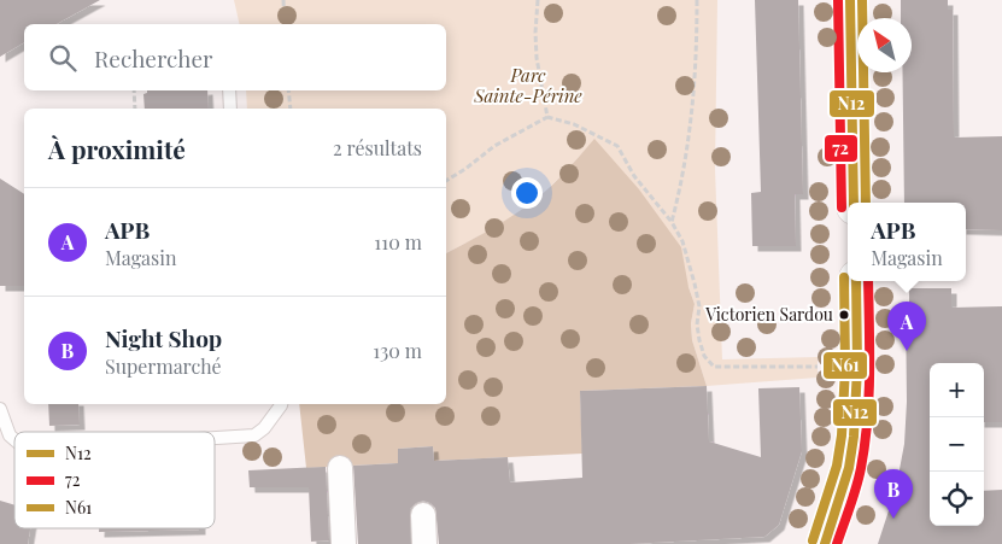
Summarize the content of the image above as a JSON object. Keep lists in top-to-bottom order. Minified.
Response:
{"parks":["Parc Sainte-Périne"],"places":["Victorien Sardou"],"lines":["transit line N12","transit line 72","transit line N61"],"legend":["N12","72","N61"],"north":"top left","page":{"search":"Rechercher","heading":["À proximité","2 résultats"],"list":[{"mark":"A","name":"APB","note":"Magasin","value":"110 m"},{"mark":"B","name":"Night Shop","note":"Supermarché","value":"130 m"}],"popup":["APB","Magasin"],"pins":["A","B"],"map_buttons":["+","−"]}}
